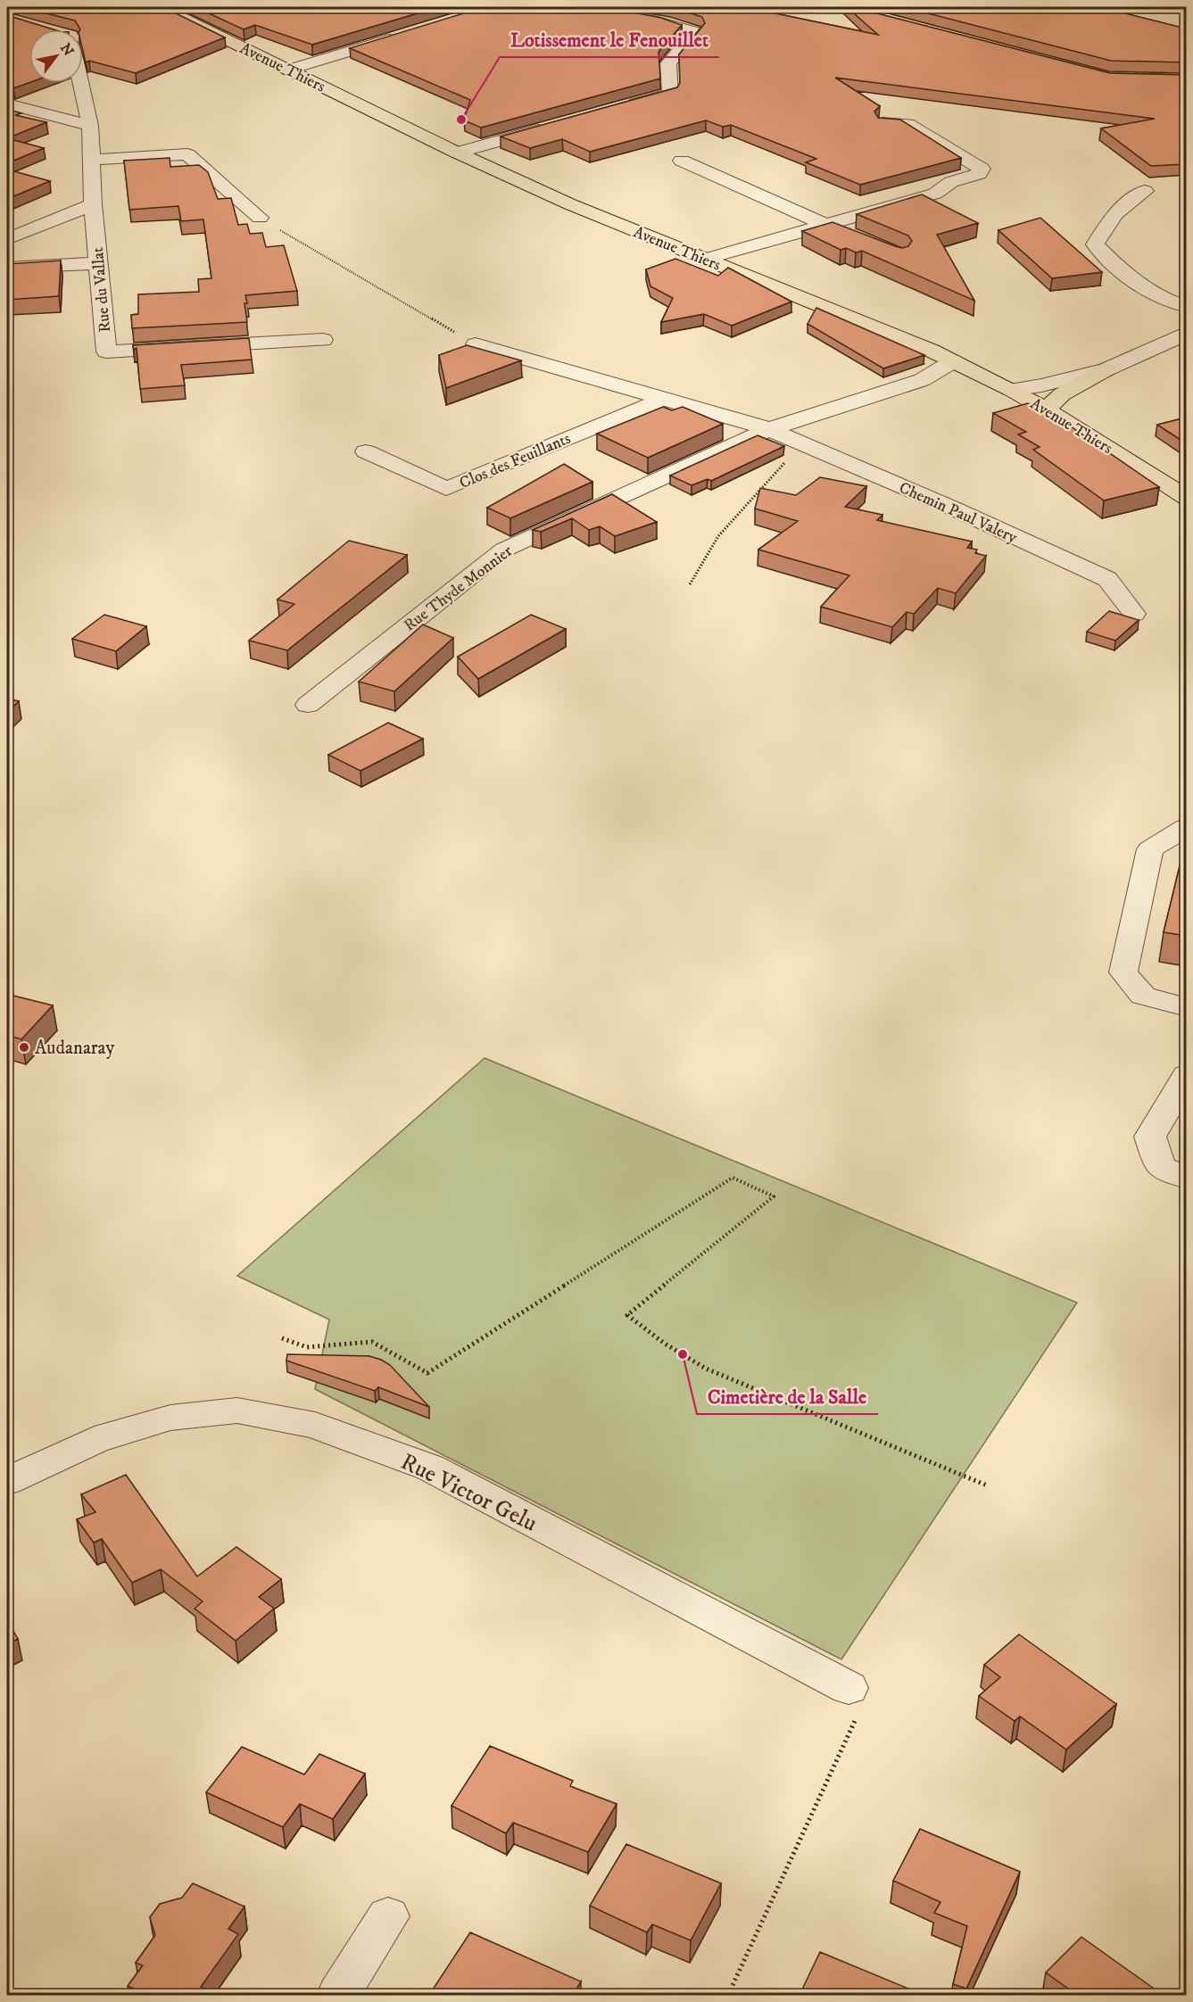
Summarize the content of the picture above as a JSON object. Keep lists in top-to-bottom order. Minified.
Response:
{"streets":{"main road":["Avenue Thiers"],"street":["Rue du Vallat","Clos des Feuillants","Chemin Paul Valery","Rue Thyde Monnier","Rue Victor Gelu"]},"crossings":[["Chemin Paul Valery","Rue Thyde Monnier"]],"places":["Lotissement le Fenouillet","Audanaray","Cimetière de la Salle"],"north":"top right"}
